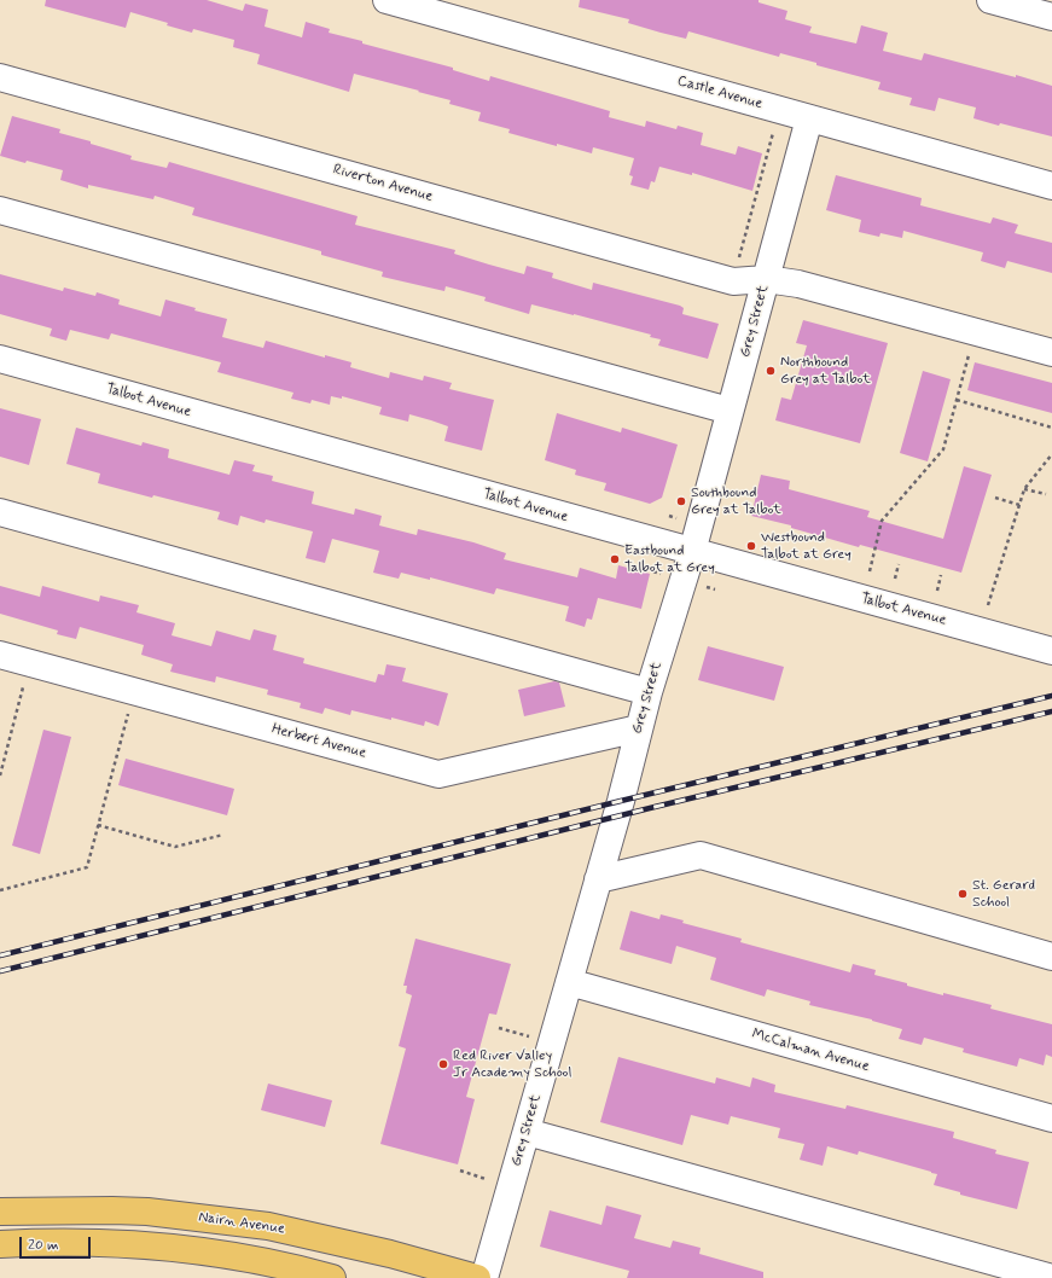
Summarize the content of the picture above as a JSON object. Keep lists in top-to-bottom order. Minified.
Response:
{"streets":{"main road":["Nairn Avenue"],"street":["Castle Avenue","Riverton Avenue","Grey Street","Talbot Avenue","Herbert Avenue","McCalman Avenue"]},"crossings":[["Castle Avenue","Grey Street"],["Riverton Avenue","Grey Street"],["Grey Street","Talbot Avenue"],["Grey Street","Herbert Avenue"],["Grey Street","McCalman Avenue"]],"places":["Northbound Grey at Talbot","Southbound Grey at Talbot","Westbound Talbot at Grey","Eastbound Talbot at Grey","St. Gerard School","Red River Valley Jr Academy School"],"scale_bar":"20 m"}
